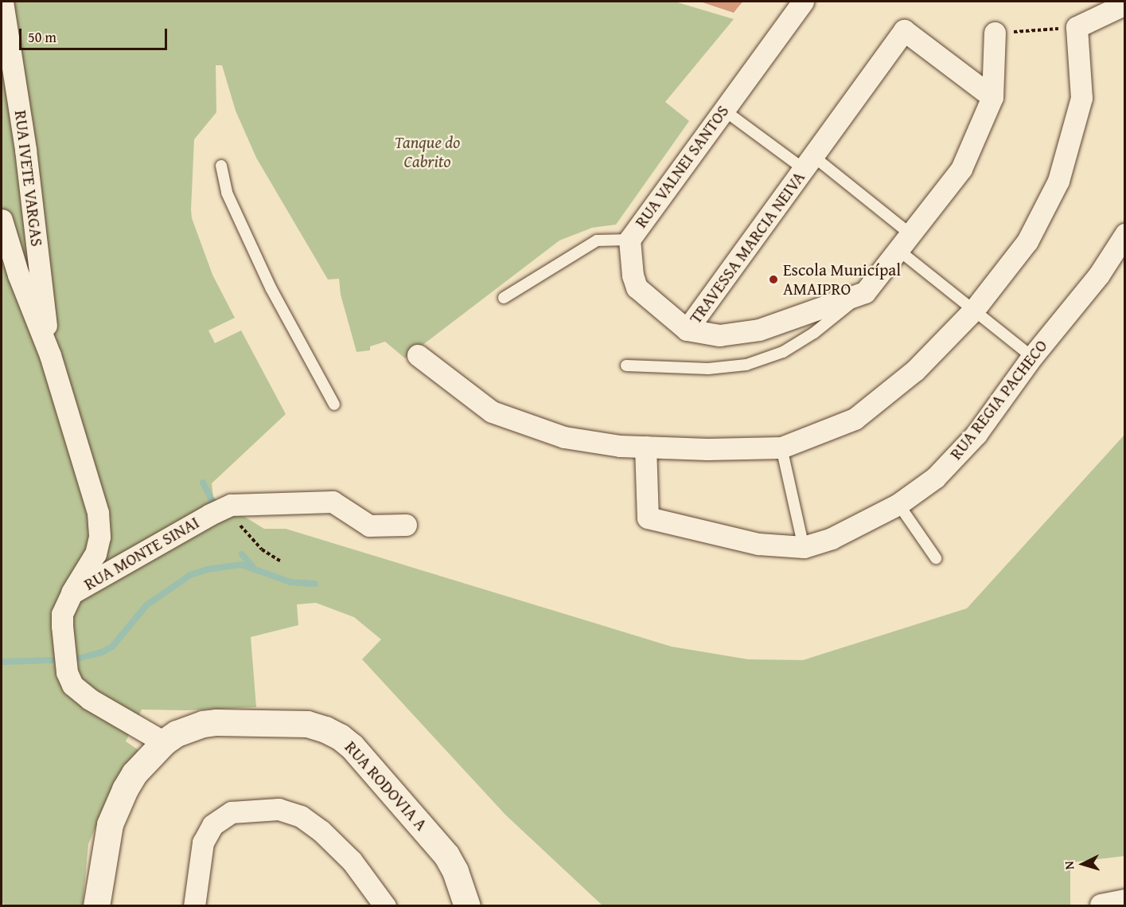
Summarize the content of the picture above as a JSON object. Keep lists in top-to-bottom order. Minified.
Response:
{"streets":{"street":["RUA VALNEI SANTOS","RUA IVETE VARGAS","TRAVESSA MARCIA NEIVA","RUA REGIA PACHECO","RUA MONTE SINAI","RUA RODOVIA A"]},"crossings":[["RUA VALNEI SANTOS","TRAVESSA MARCIA NEIVA"],["RUA IVETE VARGAS","RUA MONTE SINAI"],["RUA MONTE SINAI","RUA RODOVIA A"]],"parks":["Tanque do Cabrito"],"places":["Escola Municípal AMAIPRO"],"scale_bar":"50 m","north":"left"}
